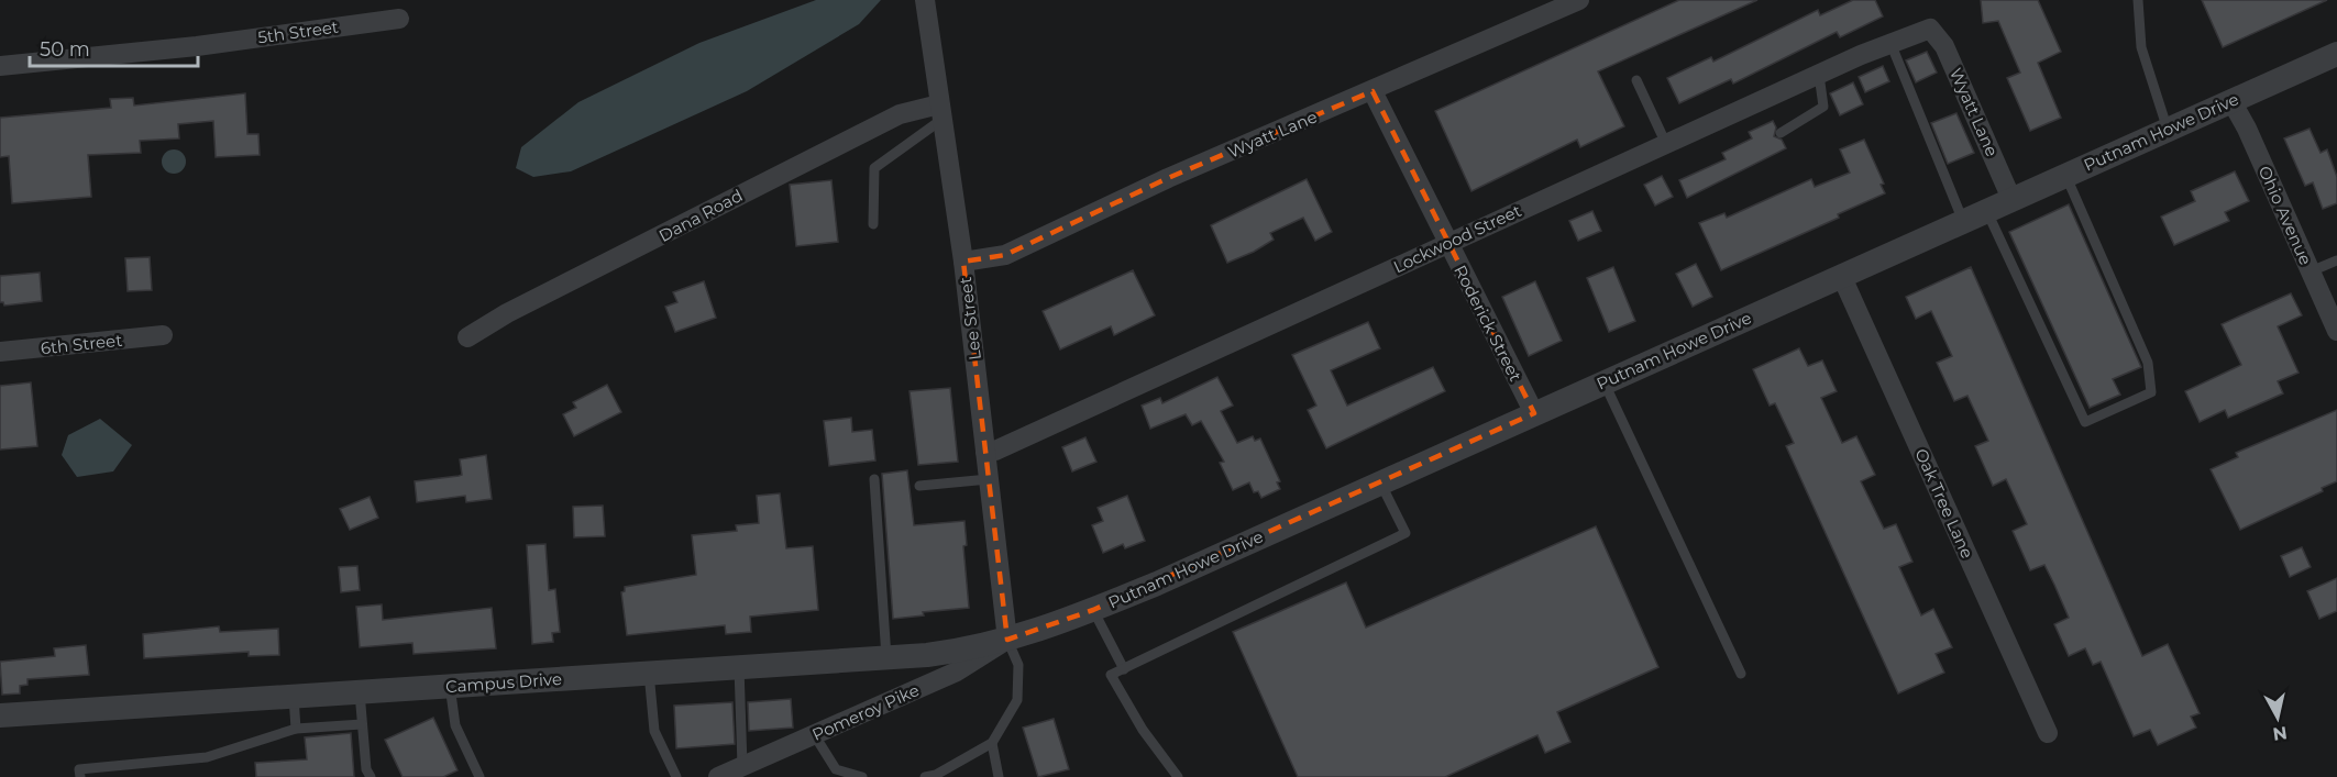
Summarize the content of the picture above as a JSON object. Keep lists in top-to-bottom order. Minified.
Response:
{"streets":{"street":["5th Street","Wyatt Lane","Putnam Howe Drive","Dana Road","Ohio Avenue","Lockwood Street","Lee Street","Roderick Street","6th Street","Oak Tree Lane","Campus Drive","Pomeroy Pike"]},"crossings":[["Wyatt Lane","Putnam Howe Drive"],["Wyatt Lane","Lockwood Street"],["Wyatt Lane","Lee Street"],["Wyatt Lane","Roderick Street"],["Putnam Howe Drive","Ohio Avenue"],["Putnam Howe Drive","Lee Street"],["Putnam Howe Drive","Roderick Street"],["Putnam Howe Drive","Oak Tree Lane"],["Putnam Howe Drive","Campus Drive"],["Putnam Howe Drive","Pomeroy Pike"],["Dana Road","Lee Street"],["Lockwood Street","Lee Street"],["Lockwood Street","Roderick Street"],["Lee Street","Campus Drive"],["Lee Street","Pomeroy Pike"],["Campus Drive","Pomeroy Pike"]],"scale_bar":"50 m","north":"bottom"}
